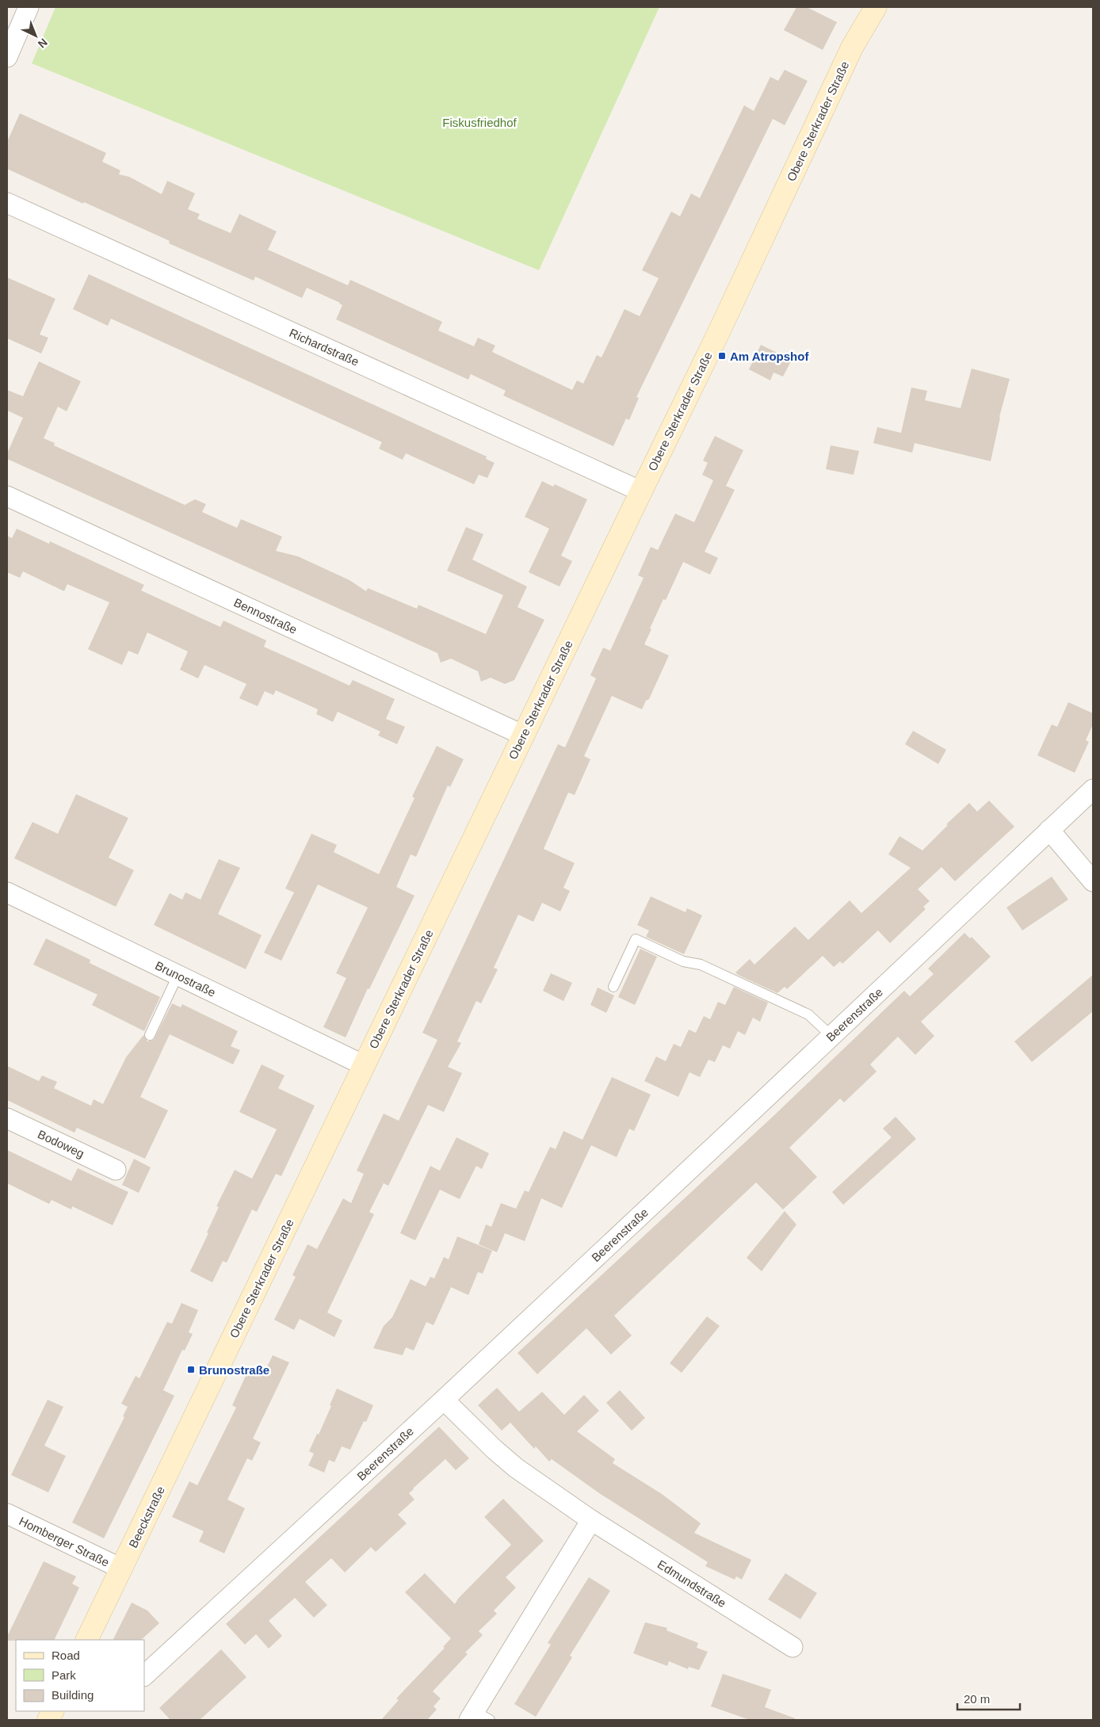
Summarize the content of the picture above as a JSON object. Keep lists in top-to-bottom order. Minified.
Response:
{"streets":{"street":["Obere Sterkrader Straße","Richardstraße","Bennostraße","Brunostraße","Beerenstraße","Bodoweg","Beeckstraße","Homberger Straße","Edmundstraße"]},"crossings":[["Obere Sterkrader Straße","Richardstraße"],["Obere Sterkrader Straße","Bennostraße"],["Obere Sterkrader Straße","Brunostraße"],["Obere Sterkrader Straße","Beeckstraße"],["Beerenstraße","Edmundstraße"],["Beeckstraße","Homberger Straße"]],"parks":["Fiskusfriedhof"],"places":{"transit":["Am Atropshof","Brunostraße"]},"legend":["Road","Park","Building"],"scale_bar":"20 m","north":"bottom right"}
